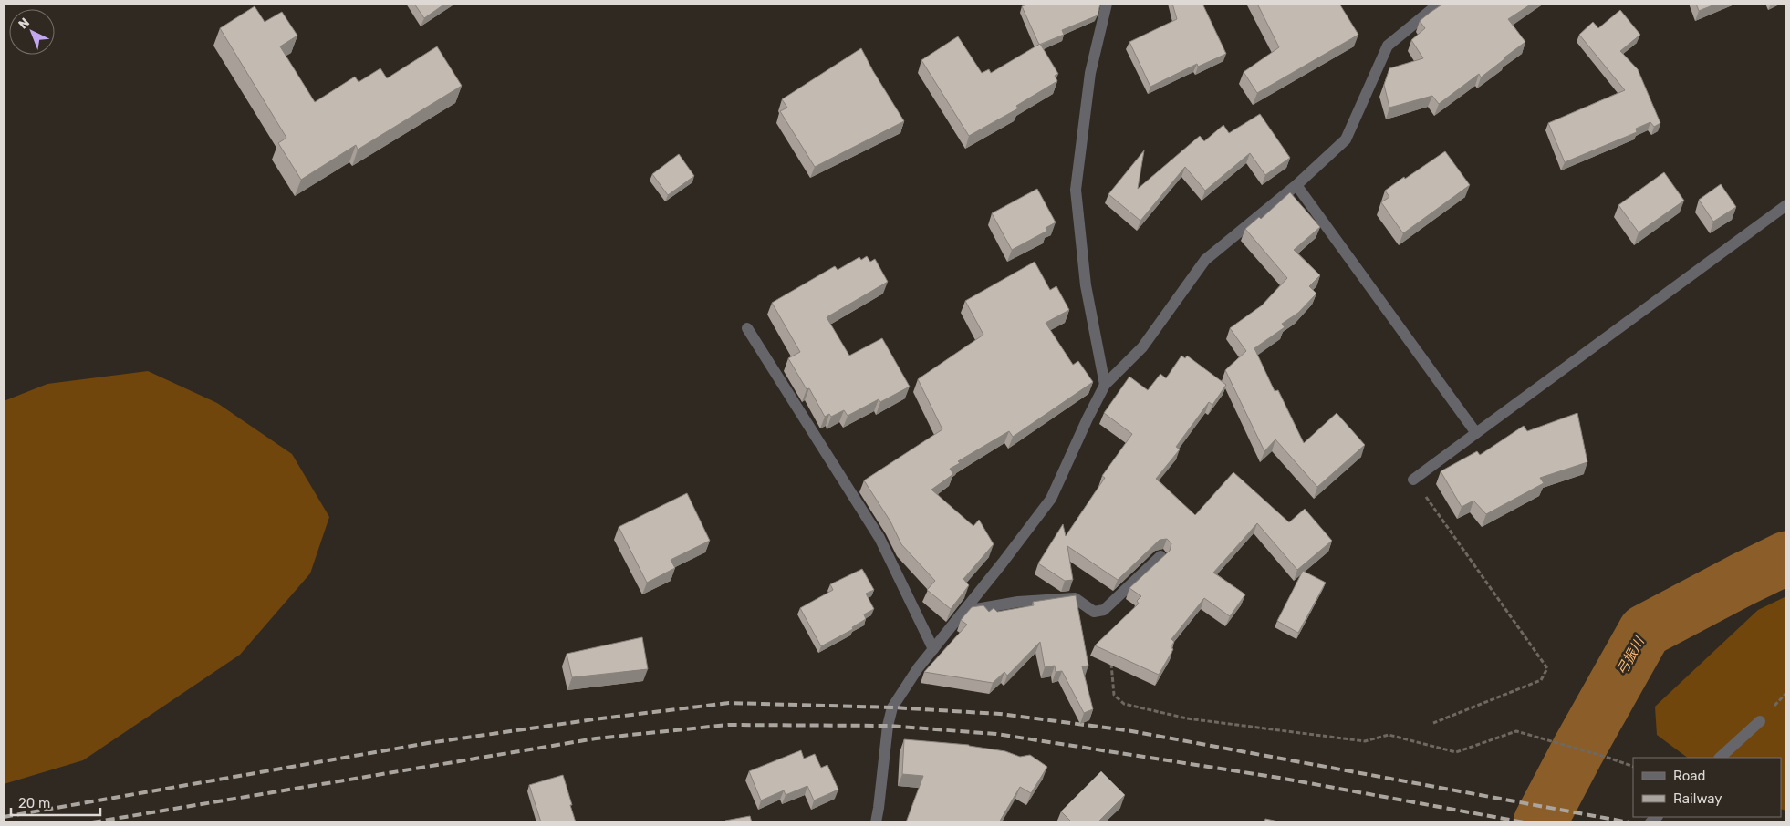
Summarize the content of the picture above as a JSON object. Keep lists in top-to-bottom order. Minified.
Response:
{"water":["弓振川"],"legend":["Road","Railway"],"scale_bar":"20 m","north":"top left"}
